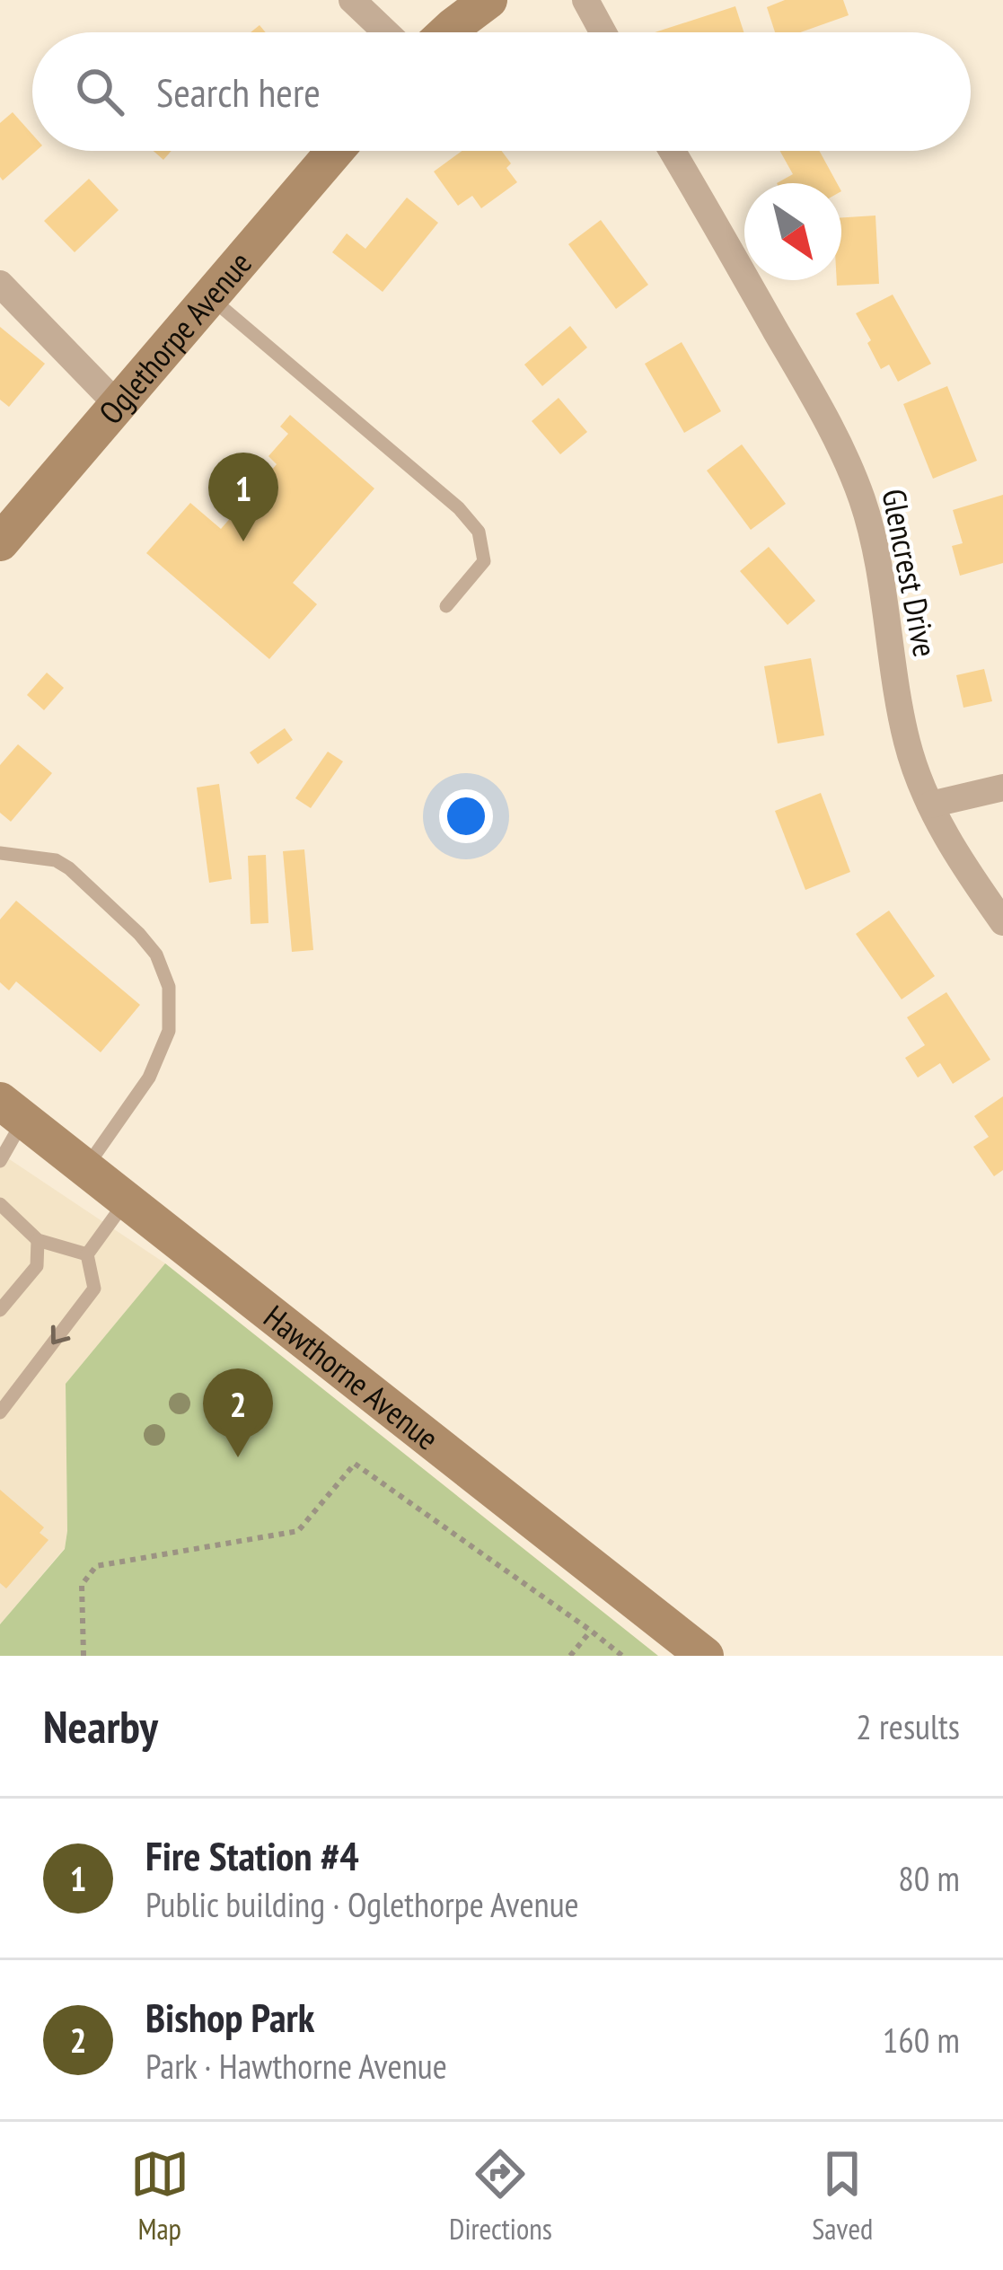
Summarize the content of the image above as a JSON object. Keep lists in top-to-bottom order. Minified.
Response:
{"streets":{"main road":["Oglethorpe Avenue","Hawthorne Avenue"],"street":["Glencrest Drive"]},"north":"bottom right","page":{"search":"Search here","pins":["1","2"],"heading":["Nearby","2 results"],"list":[{"mark":"1","name":"Fire Station #4","note":"Public building · Oglethorpe Avenue","value":"80 m"},{"mark":"2","name":"Bishop Park","note":"Park · Hawthorne Avenue","value":"160 m"}],"nav":["Map","Directions","Saved"]}}
